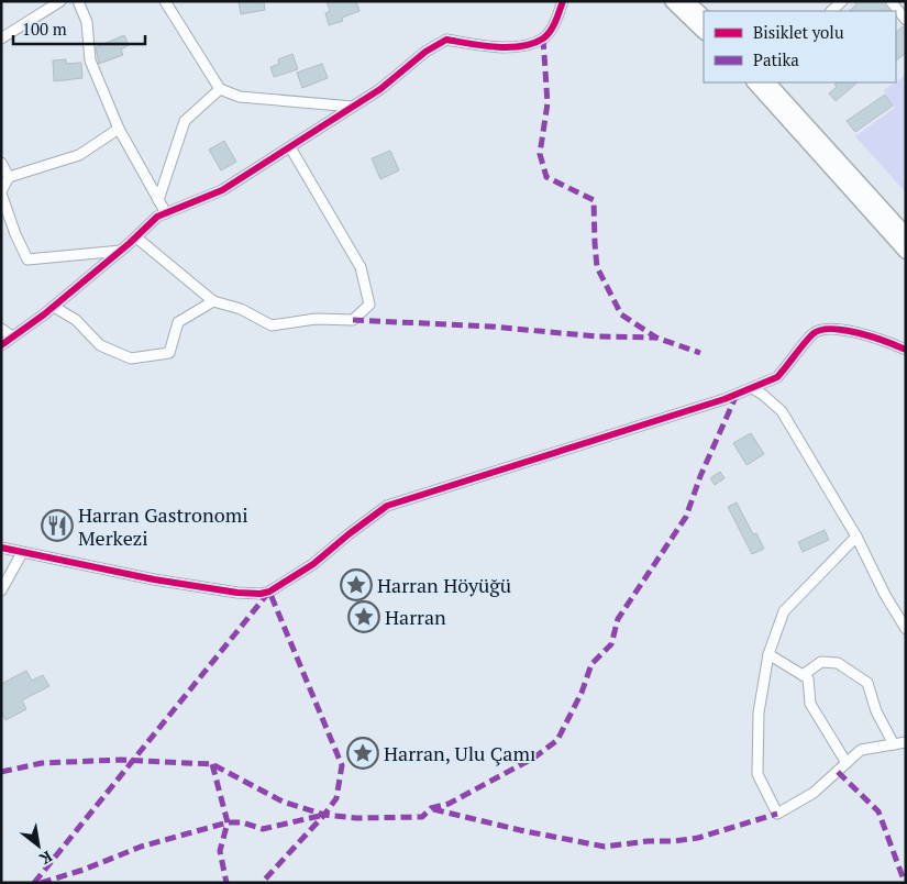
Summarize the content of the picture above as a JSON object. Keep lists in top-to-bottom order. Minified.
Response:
{"places":{"restaurant":["Harran Gastronomi Merkezi"],"place":["Harran Höyüğü","Harran","Harran, Ulu Çamı"]},"legend":["Bisiklet yolu","Patika"],"scale_bar":"100 m","north":"bottom right"}
